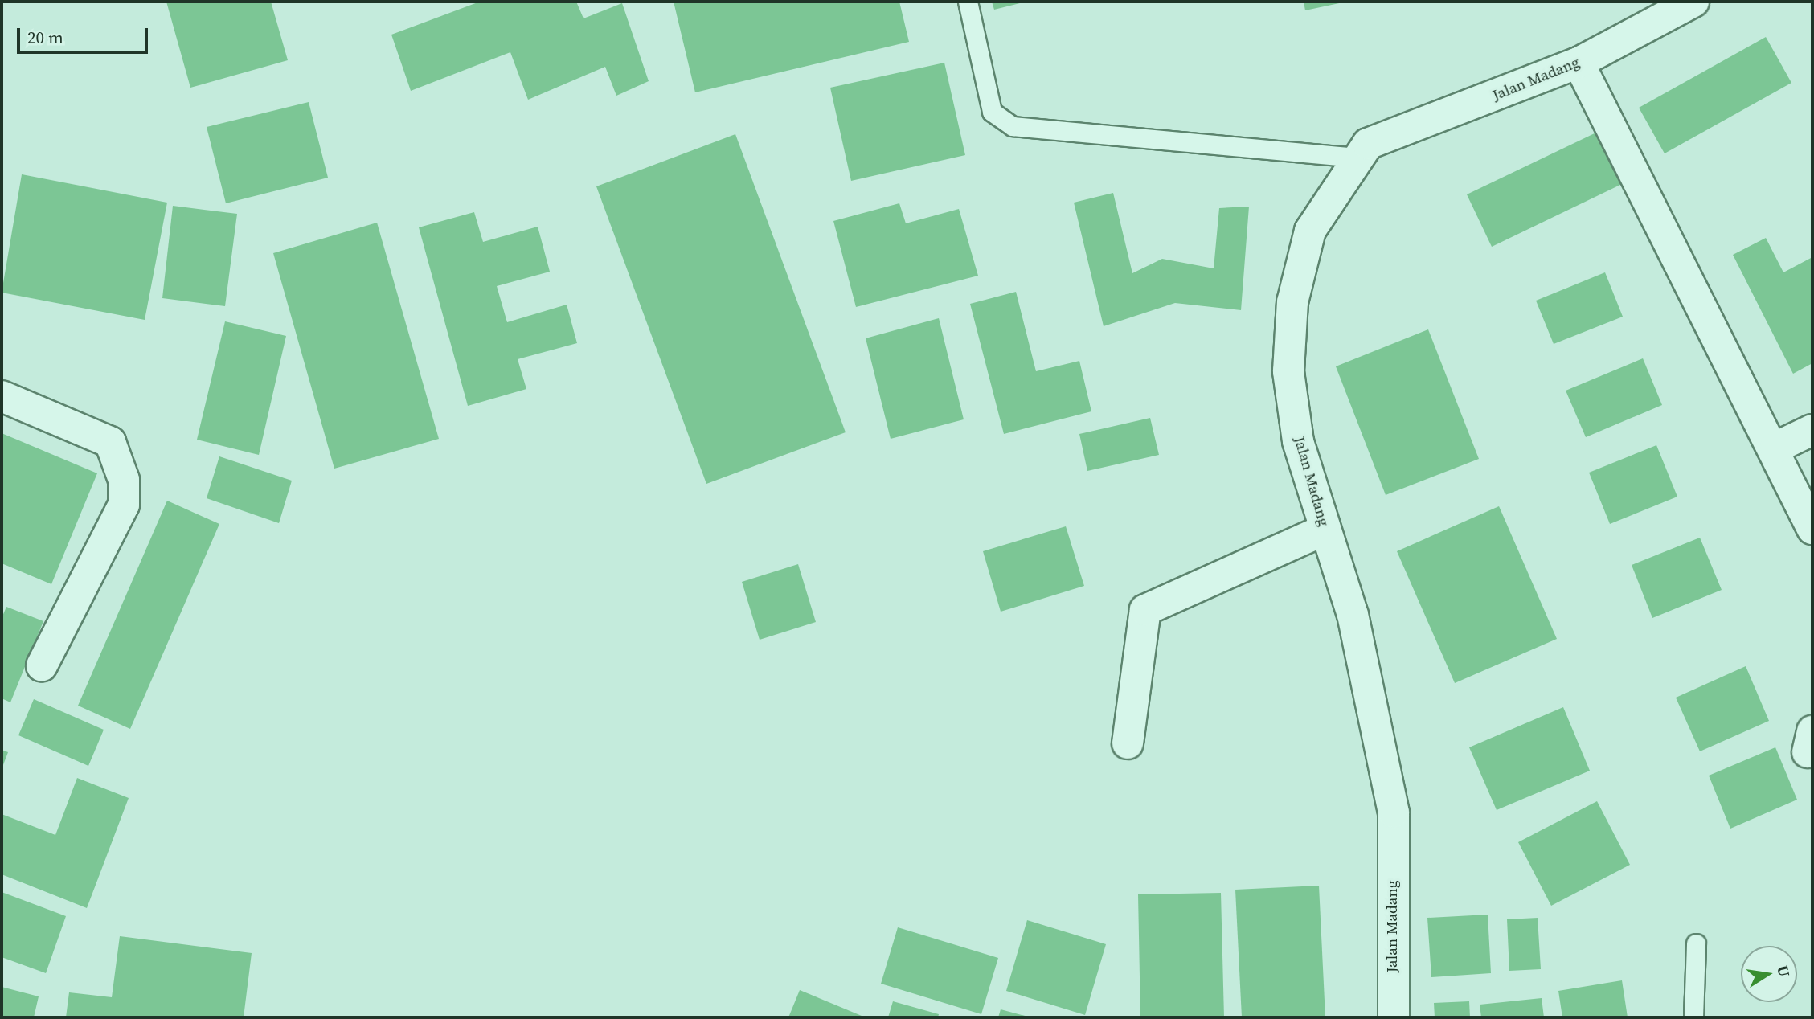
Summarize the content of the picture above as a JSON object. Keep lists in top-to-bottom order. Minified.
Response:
{"streets":{"street":["Jalan Madang"]},"scale_bar":"20 m","north":"right"}
